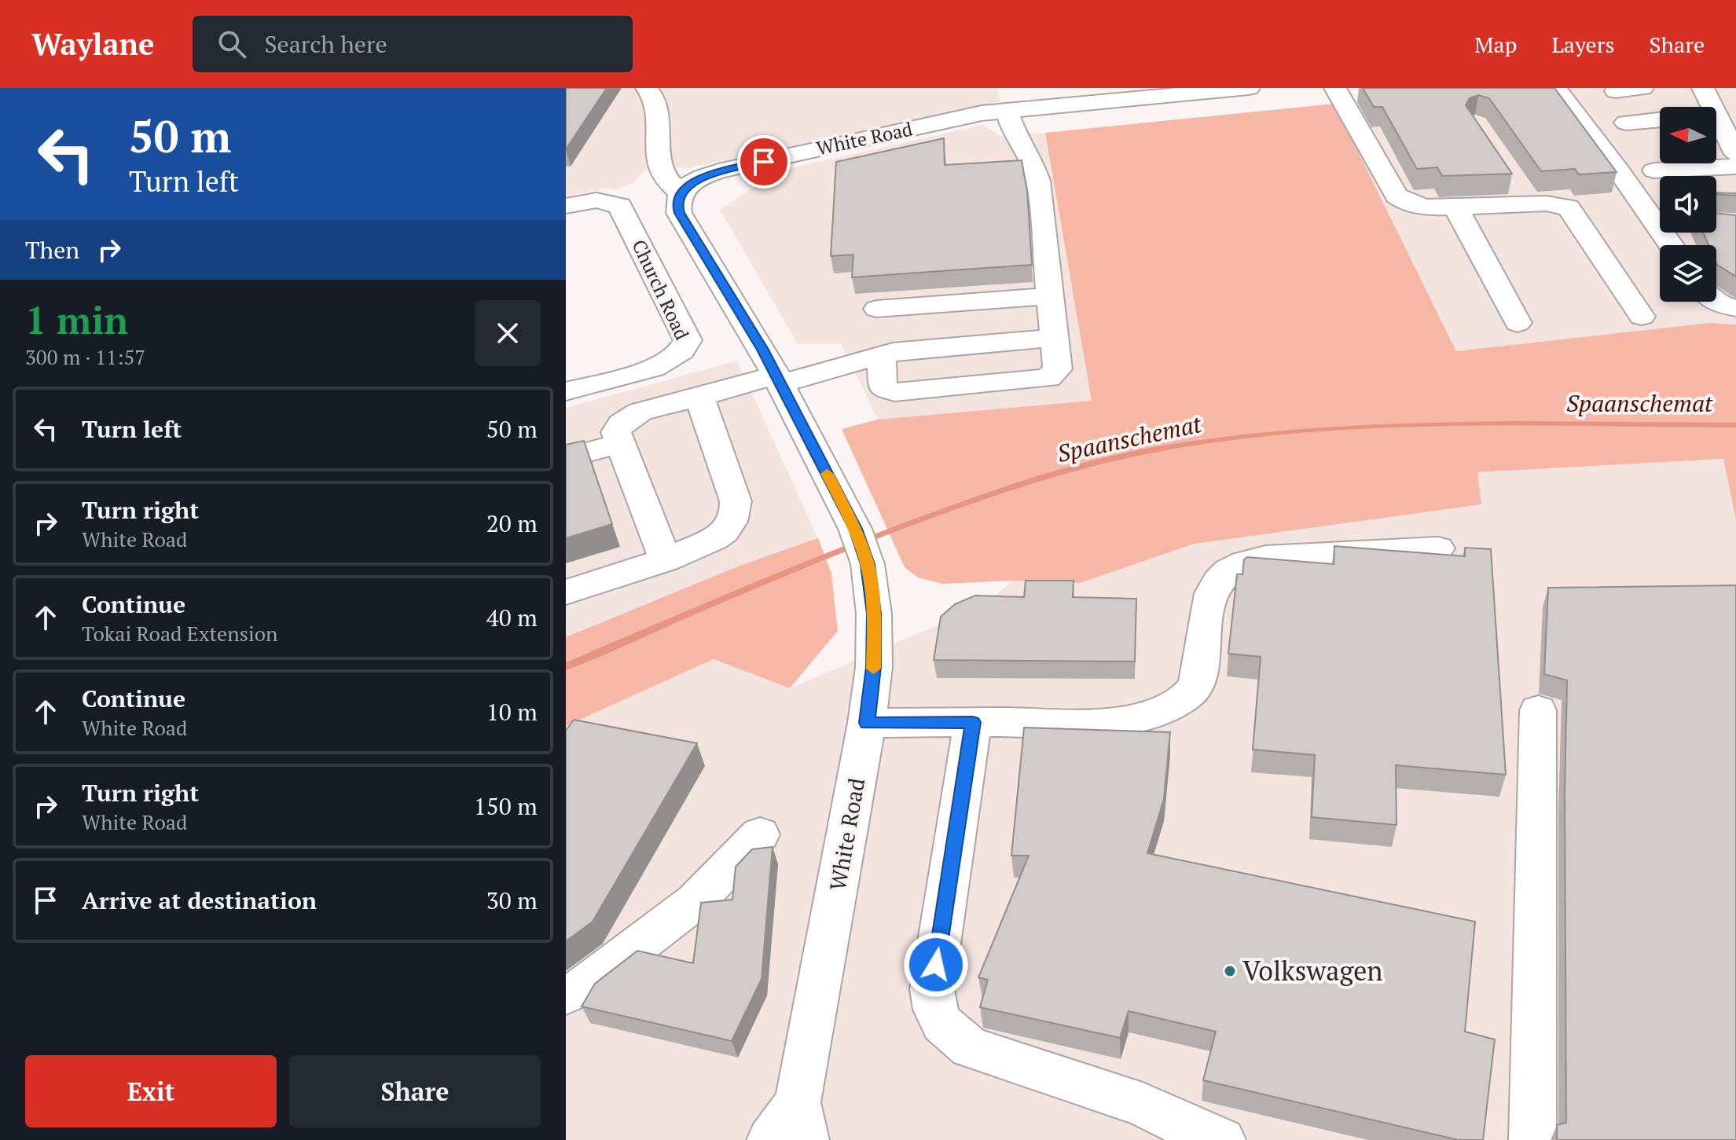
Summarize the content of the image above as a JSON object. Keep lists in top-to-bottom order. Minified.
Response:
{"streets":{"street":["White Road","Church Road"]},"water":["Spaanschemat"],"places":["Volkswagen"],"north":"left","page":{"header":"Waylane","search":"Search here","nav":["Map","Layers","Share"],"turn":["50 m","Turn left"],"then":"Then","heading":["1 min","300 m · 11:57"],"list":[{"name":"Turn left","value":"50 m"},{"name":"Turn right","note":"White Road","value":"20 m"},{"name":"Continue","note":"Tokai Road Extension","value":"40 m"},{"name":"Continue","note":"White Road","value":"10 m"},{"name":"Turn right","note":"White Road","value":"150 m"},{"name":"Arrive at destination","value":"30 m"}],"buttons":["Exit","Share"]}}
